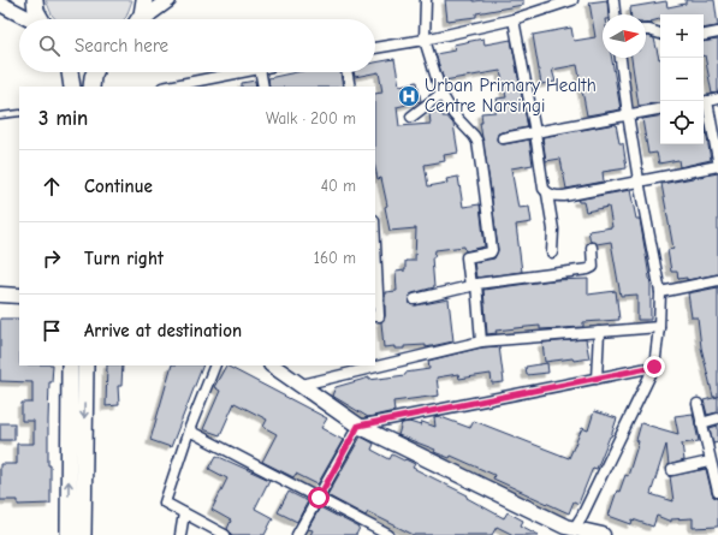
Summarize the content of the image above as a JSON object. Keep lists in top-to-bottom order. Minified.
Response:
{"places":{"hospital":["Urban Primary Health Centre Narsingi"]},"north":"right","page":{"map_buttons":["+","−"],"search":"Search here","heading":["3 min","Walk · 200 m"],"list":[["Continue","40 m"],["Turn right","160 m"],"Arrive at destination"]}}
